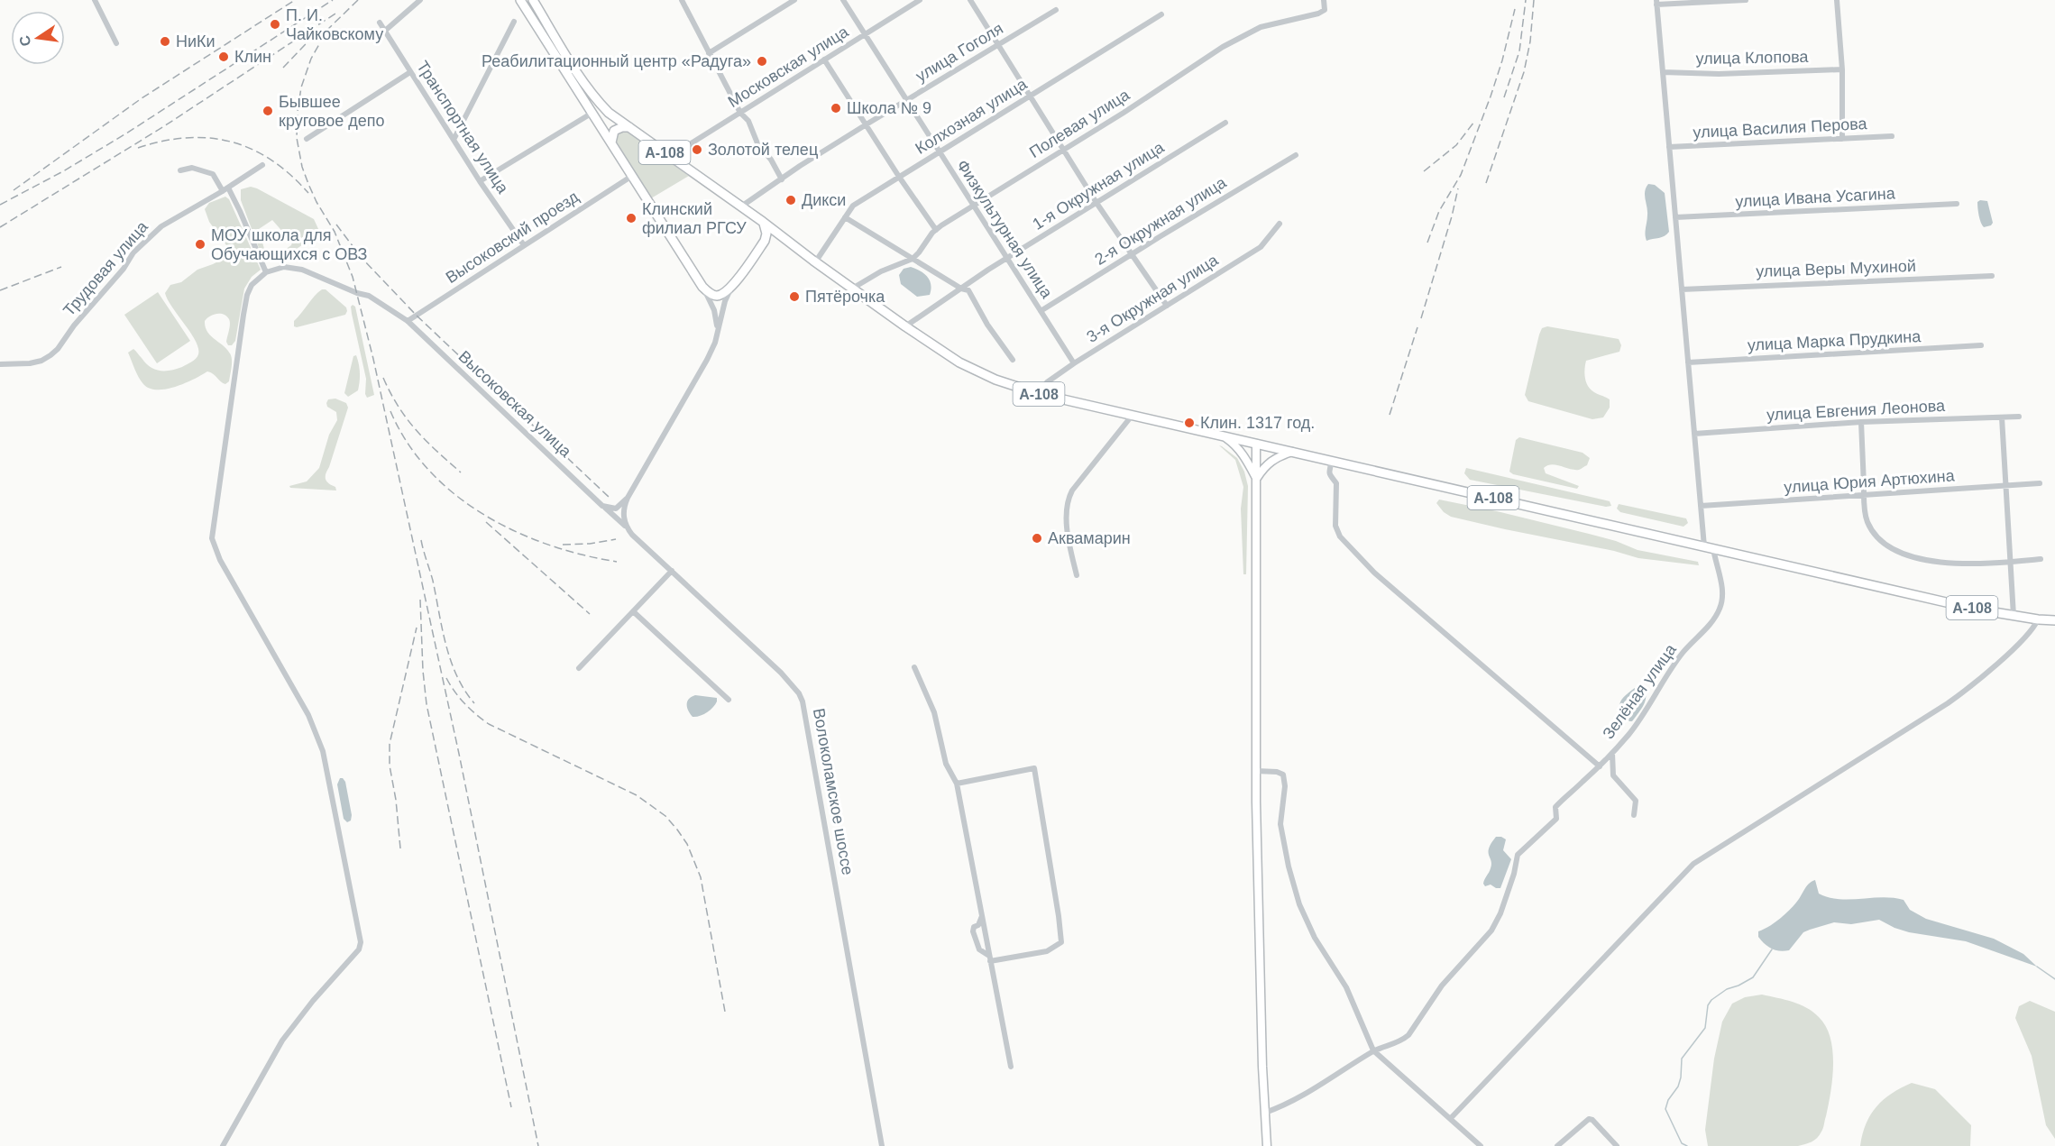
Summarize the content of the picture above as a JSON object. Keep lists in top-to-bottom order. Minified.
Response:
{"streets":{"highway":["А-108"],"street":["улица Гоголя","улица Клопова","Московская улица","Колхозная улица","Полевая улица","Транспортная улица","улица Василия Перова","1-я Окружная улица","улица Ивана Усагина","2-я Окружная улица","Физкультурная улица","Высоковский проезд","Трудовая улица","улица Веры Мухиной","3-я Окружная улица","улица Марка Прудкина","Высоковская улица","улица Евгения Леонова","улица Юрия Артюхина","Зелёная улица","Волоколамское шоссе"]},"crossings":[["улица Гоголя","А-108"],["улица Гоголя","Физкультурная улица"],["Московская улица","А-108"],["Московская улица","Физкультурная улица"],["Колхозная улица","А-108"],["Колхозная улица","Физкультурная улица"],["Полевая улица","А-108"],["Полевая улица","Физкультурная улица"],["Транспортная улица","Высоковский проезд"],["А-108","1-я Окружная улица"],["А-108","Высоковский проезд"],["А-108","3-я Окружная улица"],["А-108","Зелёная улица"],["1-я Окружная улица","Физкультурная улица"],["2-я Окружная улица","Физкультурная улица"],["Физкультурная улица","3-я Окружная улица"],["Высоковский проезд","Высоковская улица"],["Высоковская улица","Волоколамское шоссе"]],"places":["П. И. Чайковскому","НиКи","Клин","Реабилитационный центр «Радуга»","Школа № 9","Бывшее круговое депо","Золотой телец","Дикси","Клинский филиал РГСУ","МОУ школа для Обучающихся с ОВЗ","Пятёрочка","Клин. 1317 год.","Аквамарин"],"north":"left"}
